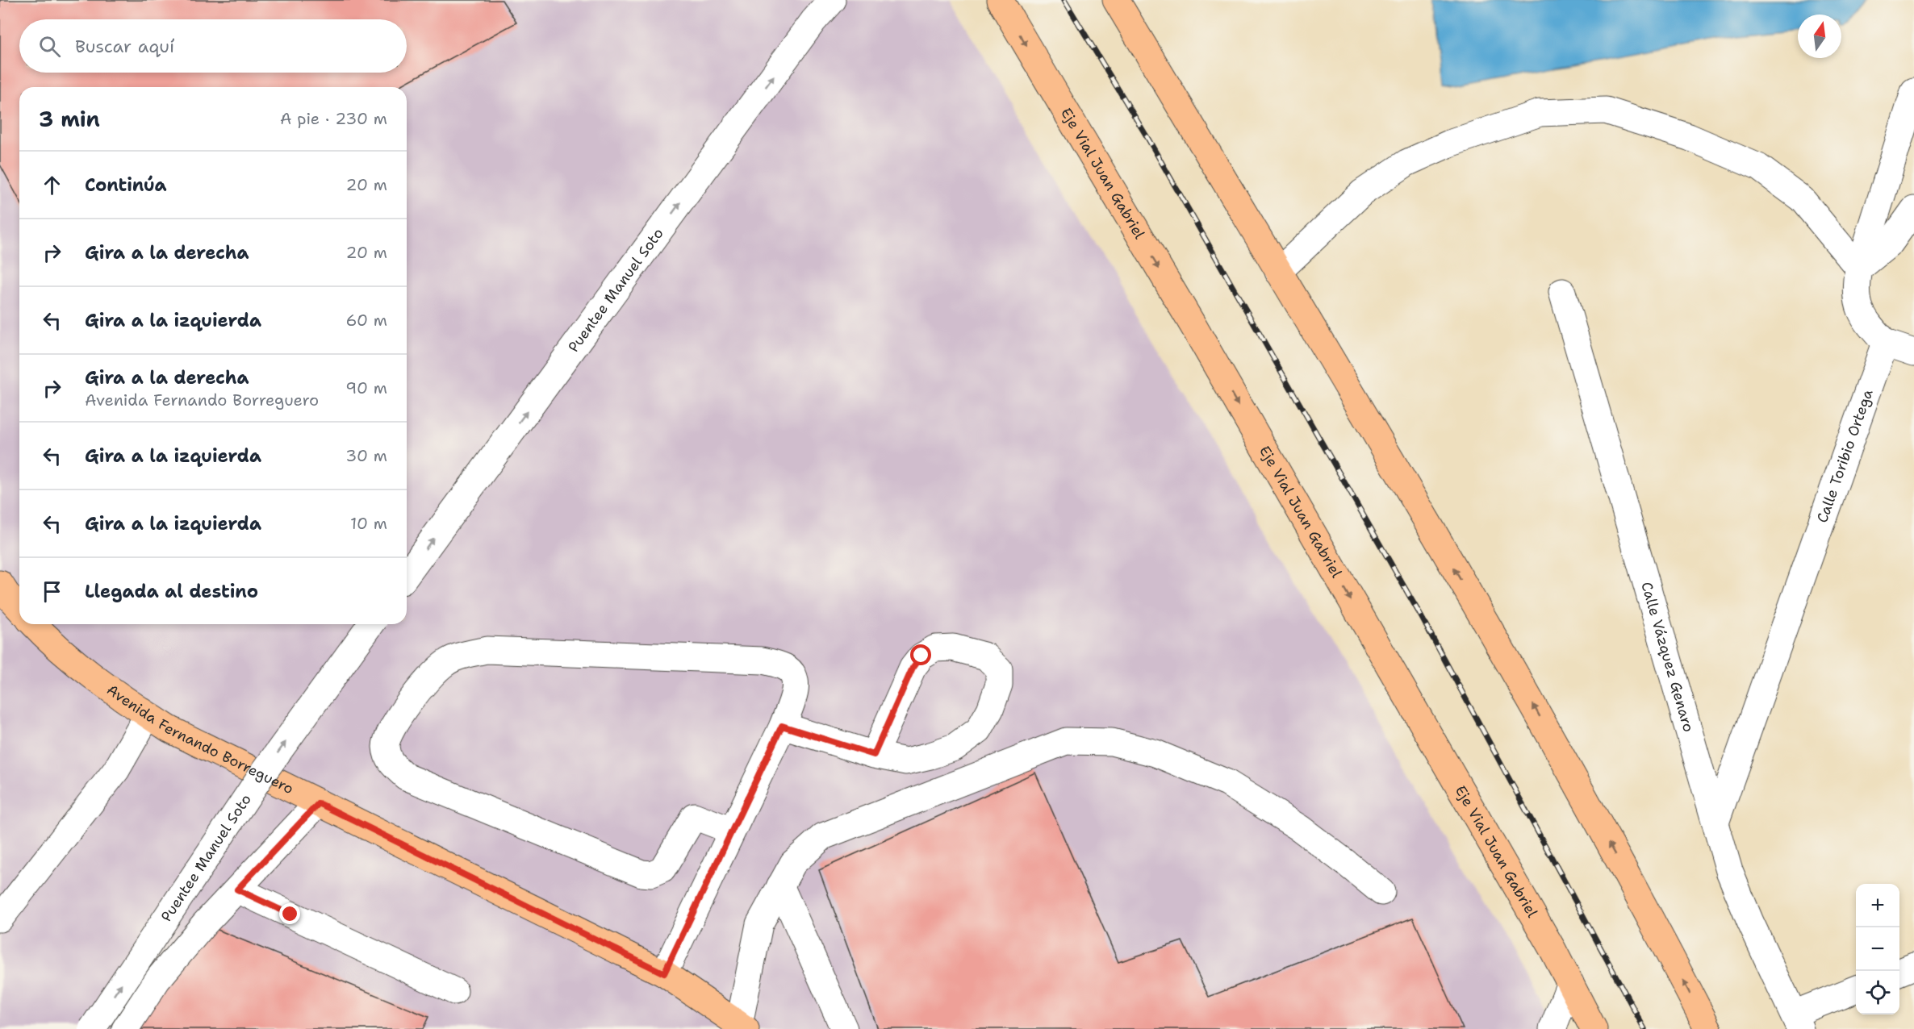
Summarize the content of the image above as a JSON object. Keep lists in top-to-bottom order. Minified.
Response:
{"streets":{"main road":["Eje Vial Juan Gabriel","Avenida Fernando Borreguero"],"street":["Puentee Manuel Soto","Calle Toribio Ortega","Calle Vázquez Genaro"]},"crossings":[["Calle Toribio Ortega","Calle Vázquez Genaro"]],"north":"top","page":{"search":"Buscar aquí","heading":["3 min","A pie · 230 m"],"list":[["Continúa","20 m"],["Gira a la derecha","20 m"],["Gira a la izquierda","60 m"],["Gira a la derecha","Avenida Fernando Borreguero","90 m"],["Gira a la izquierda","30 m"],["Gira a la izquierda","10 m"],"Llegada al destino"],"map_buttons":["+","−"]}}
